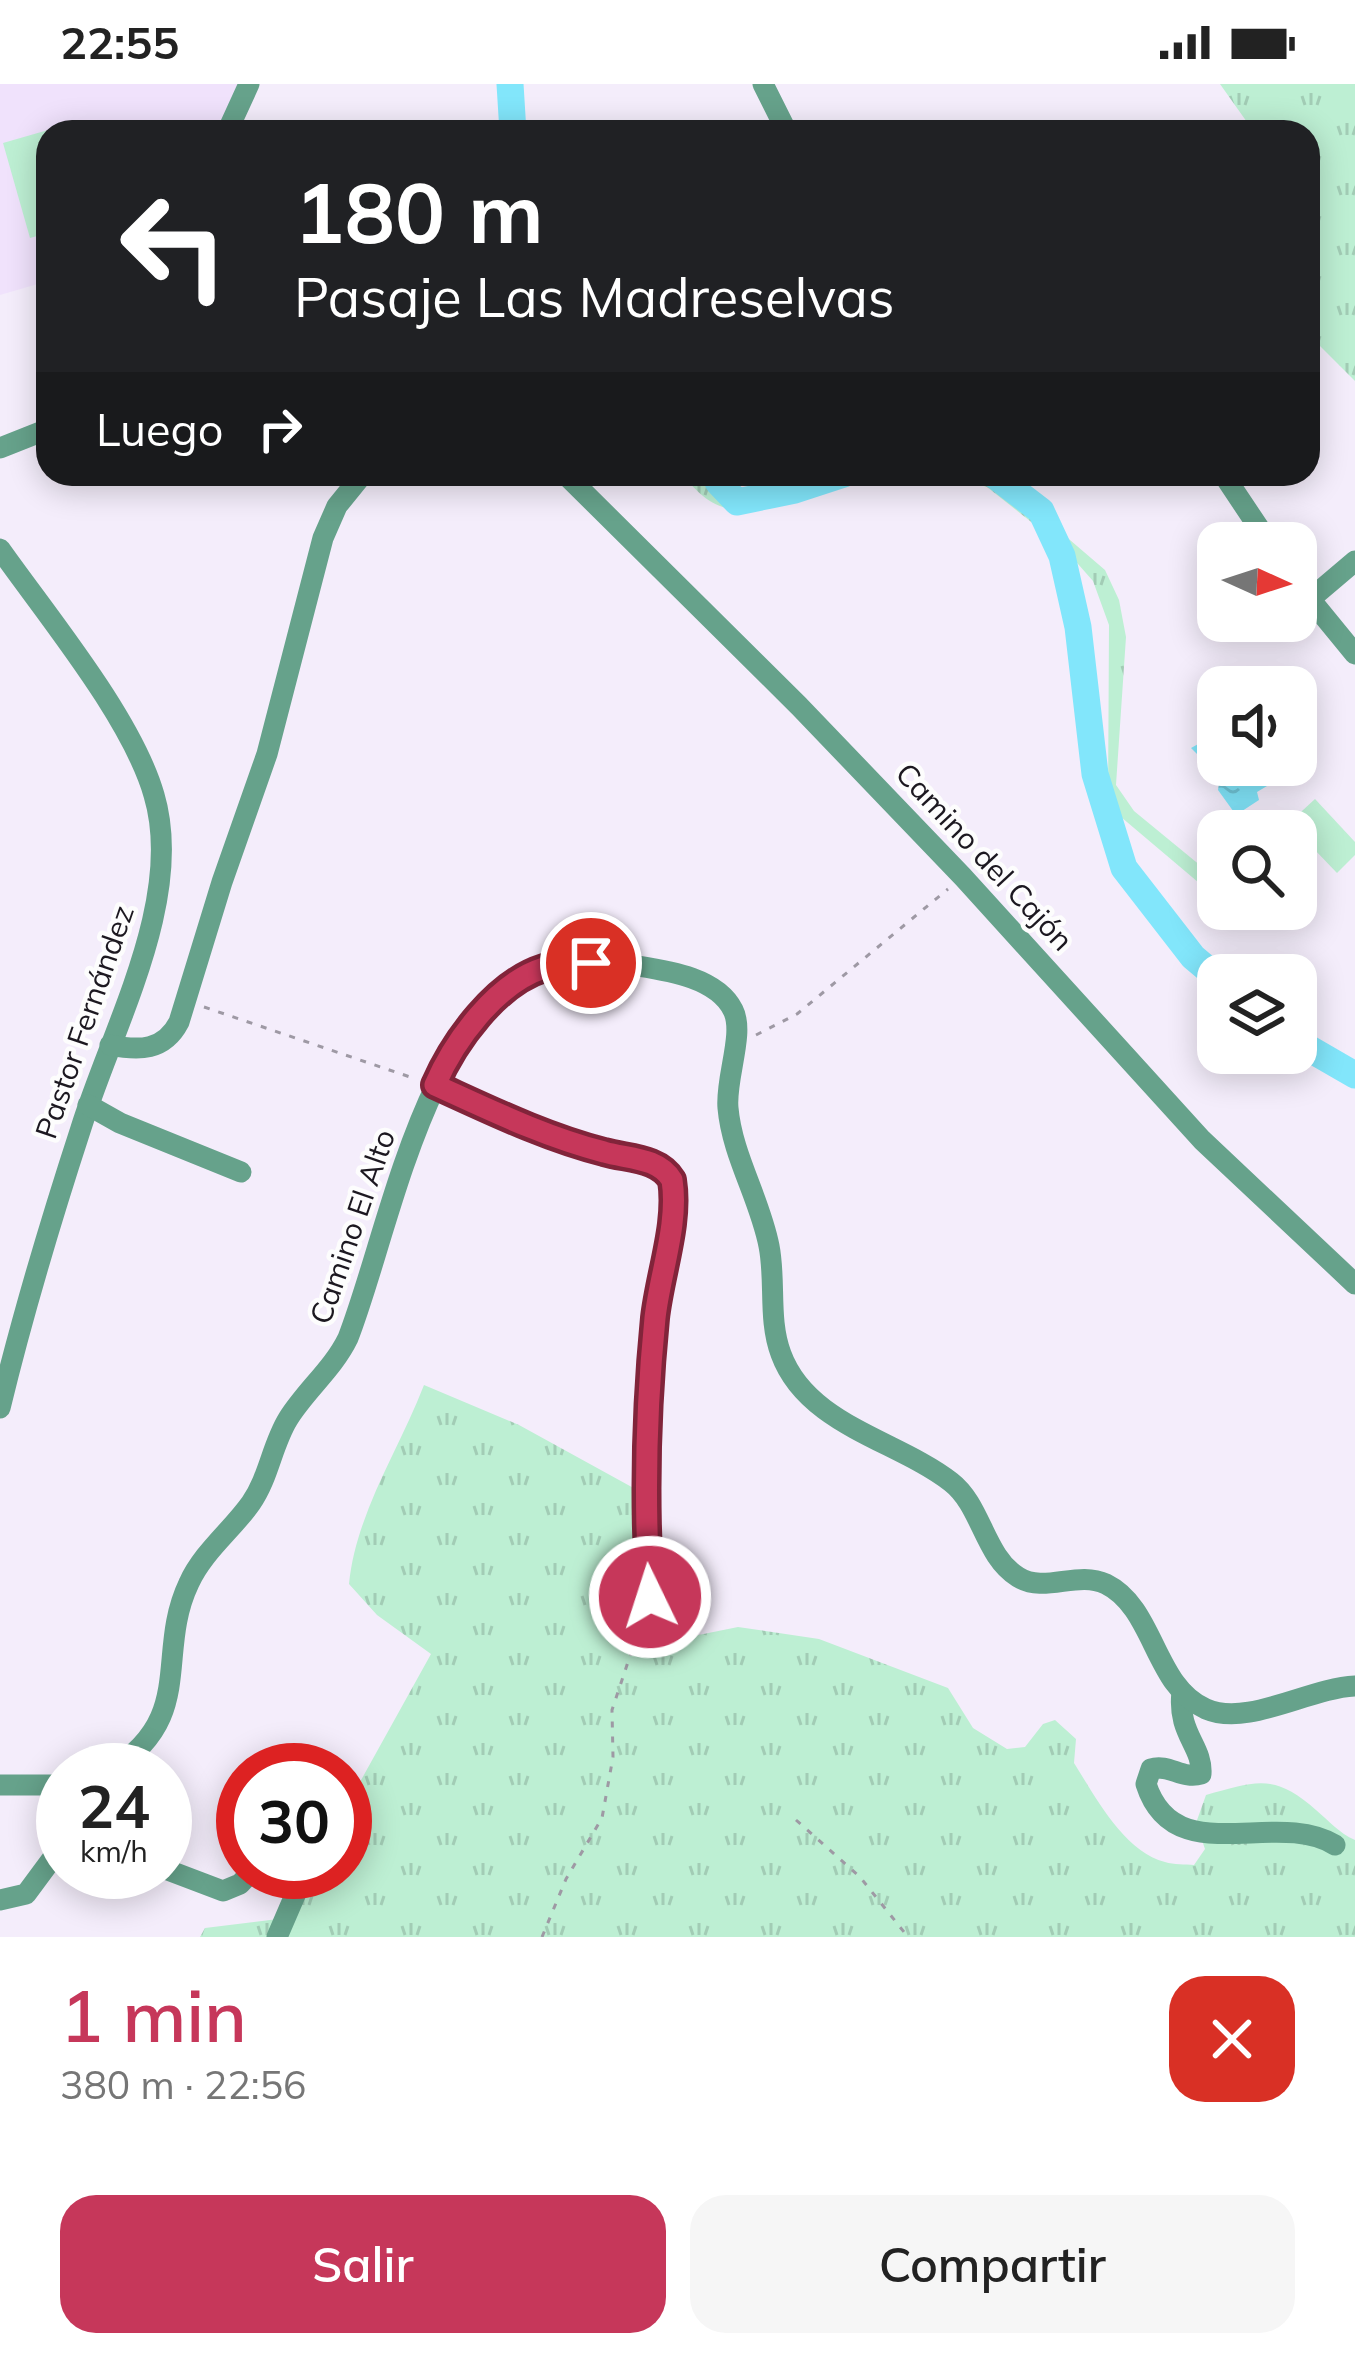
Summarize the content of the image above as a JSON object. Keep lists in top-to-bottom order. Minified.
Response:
{"streets":{"street":["Camino del Cajón","Pastor Fernández","Camino El Alto"]},"north":"right","page":{"status":"22:55","turn":["180 m","Pasaje Las Madreselvas"],"then":"Luego","speed":"24 km/h","limit":"30","heading":["1 min","380 m · 22:56"],"buttons":["Salir","Compartir"]}}
